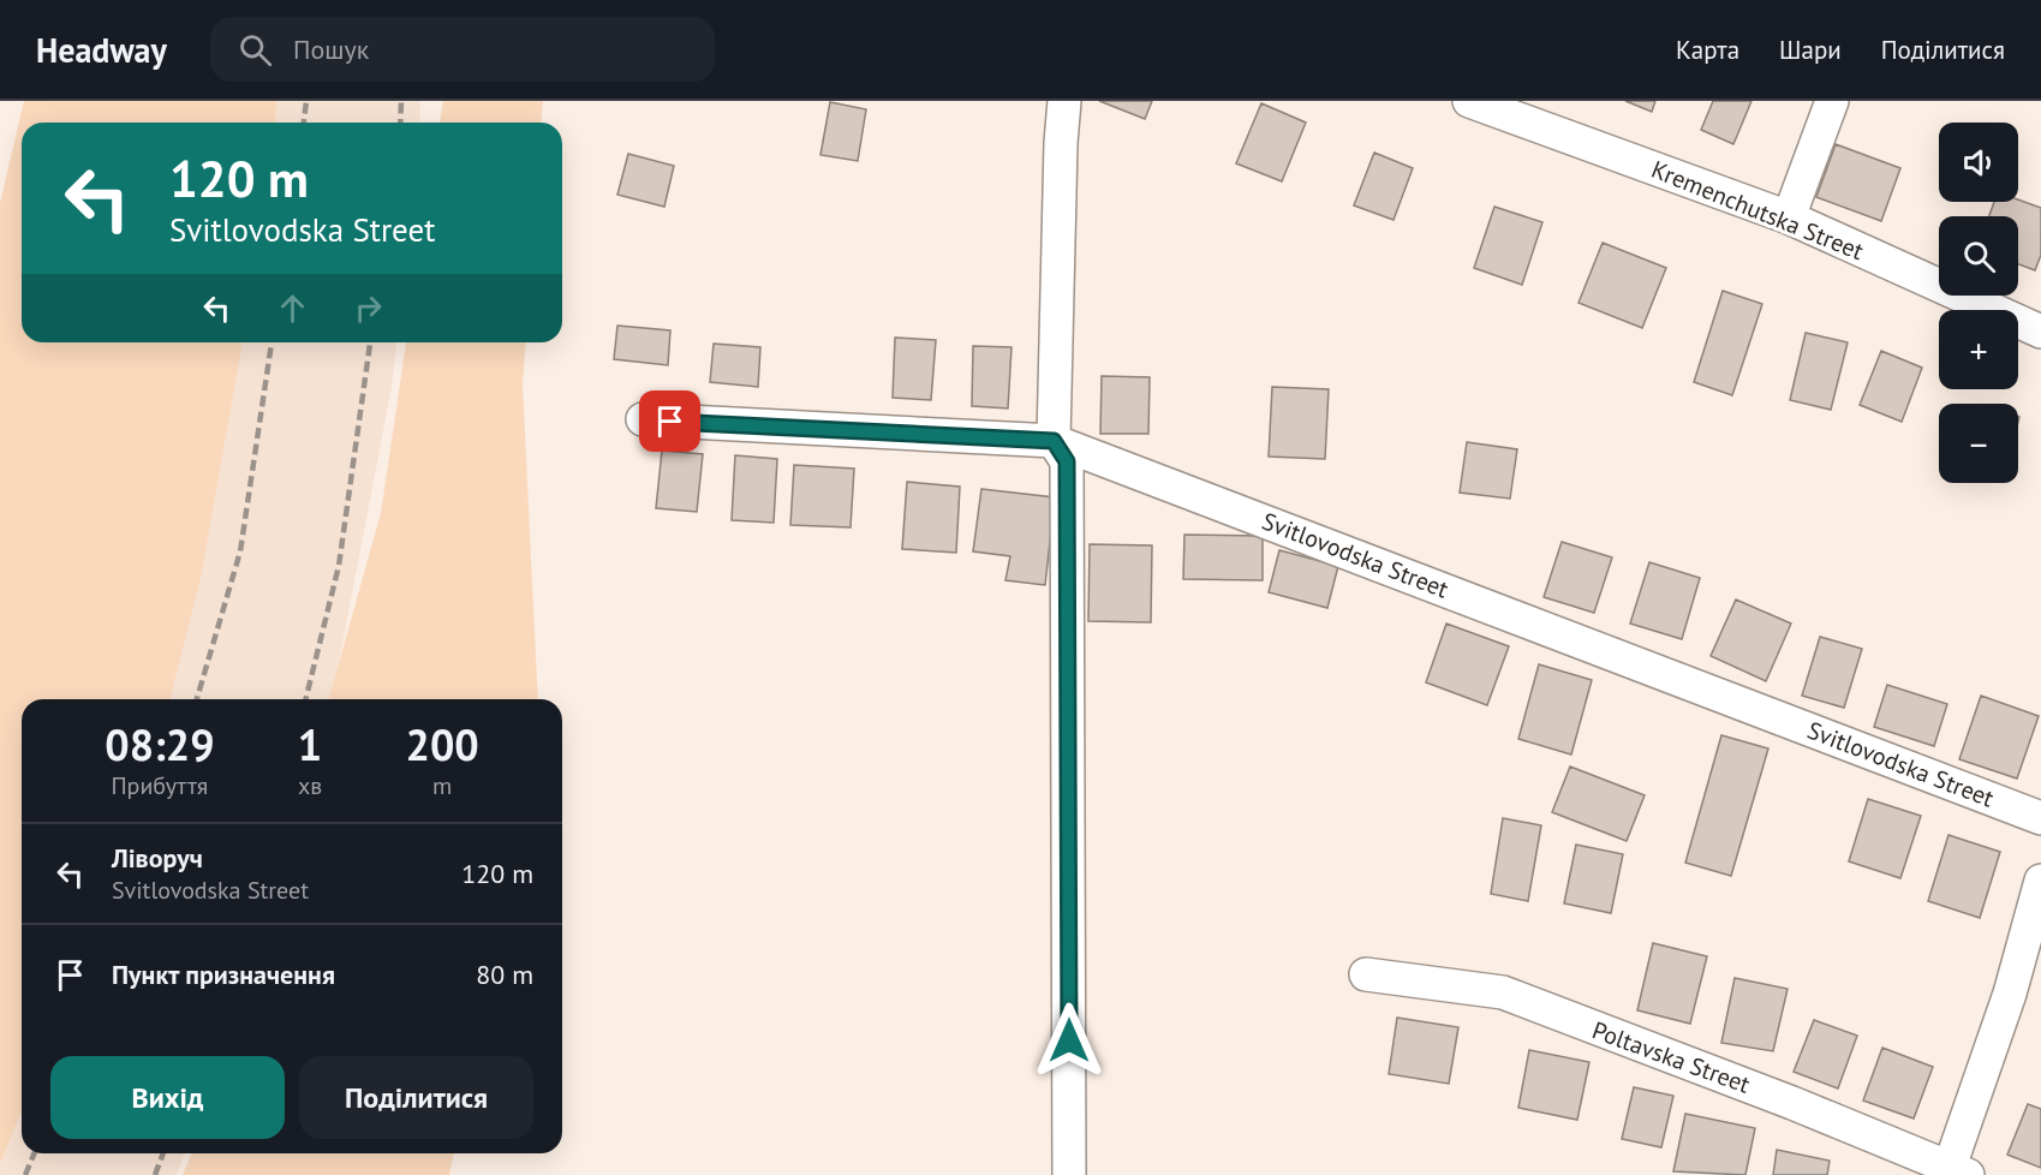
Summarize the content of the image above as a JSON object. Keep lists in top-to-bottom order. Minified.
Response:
{"streets":{"street":["Kremenchutska Street","Svitlovodska Street","Poltavska Street"]},"page":{"header":"Headway","search":"Пошук","nav":["Карта","Шари","Поділитися"],"map_buttons":["+","−"],"turn":["120 m","Svitlovodska Street"],"eta":["08:29","Прибуття","1","хв","200","m"],"list":[{"name":"Ліворуч","note":"Svitlovodska Street","value":"120 m"},{"name":"Пункт призначення","value":"80 m"}],"buttons":["Вихід","Поділитися"]}}
